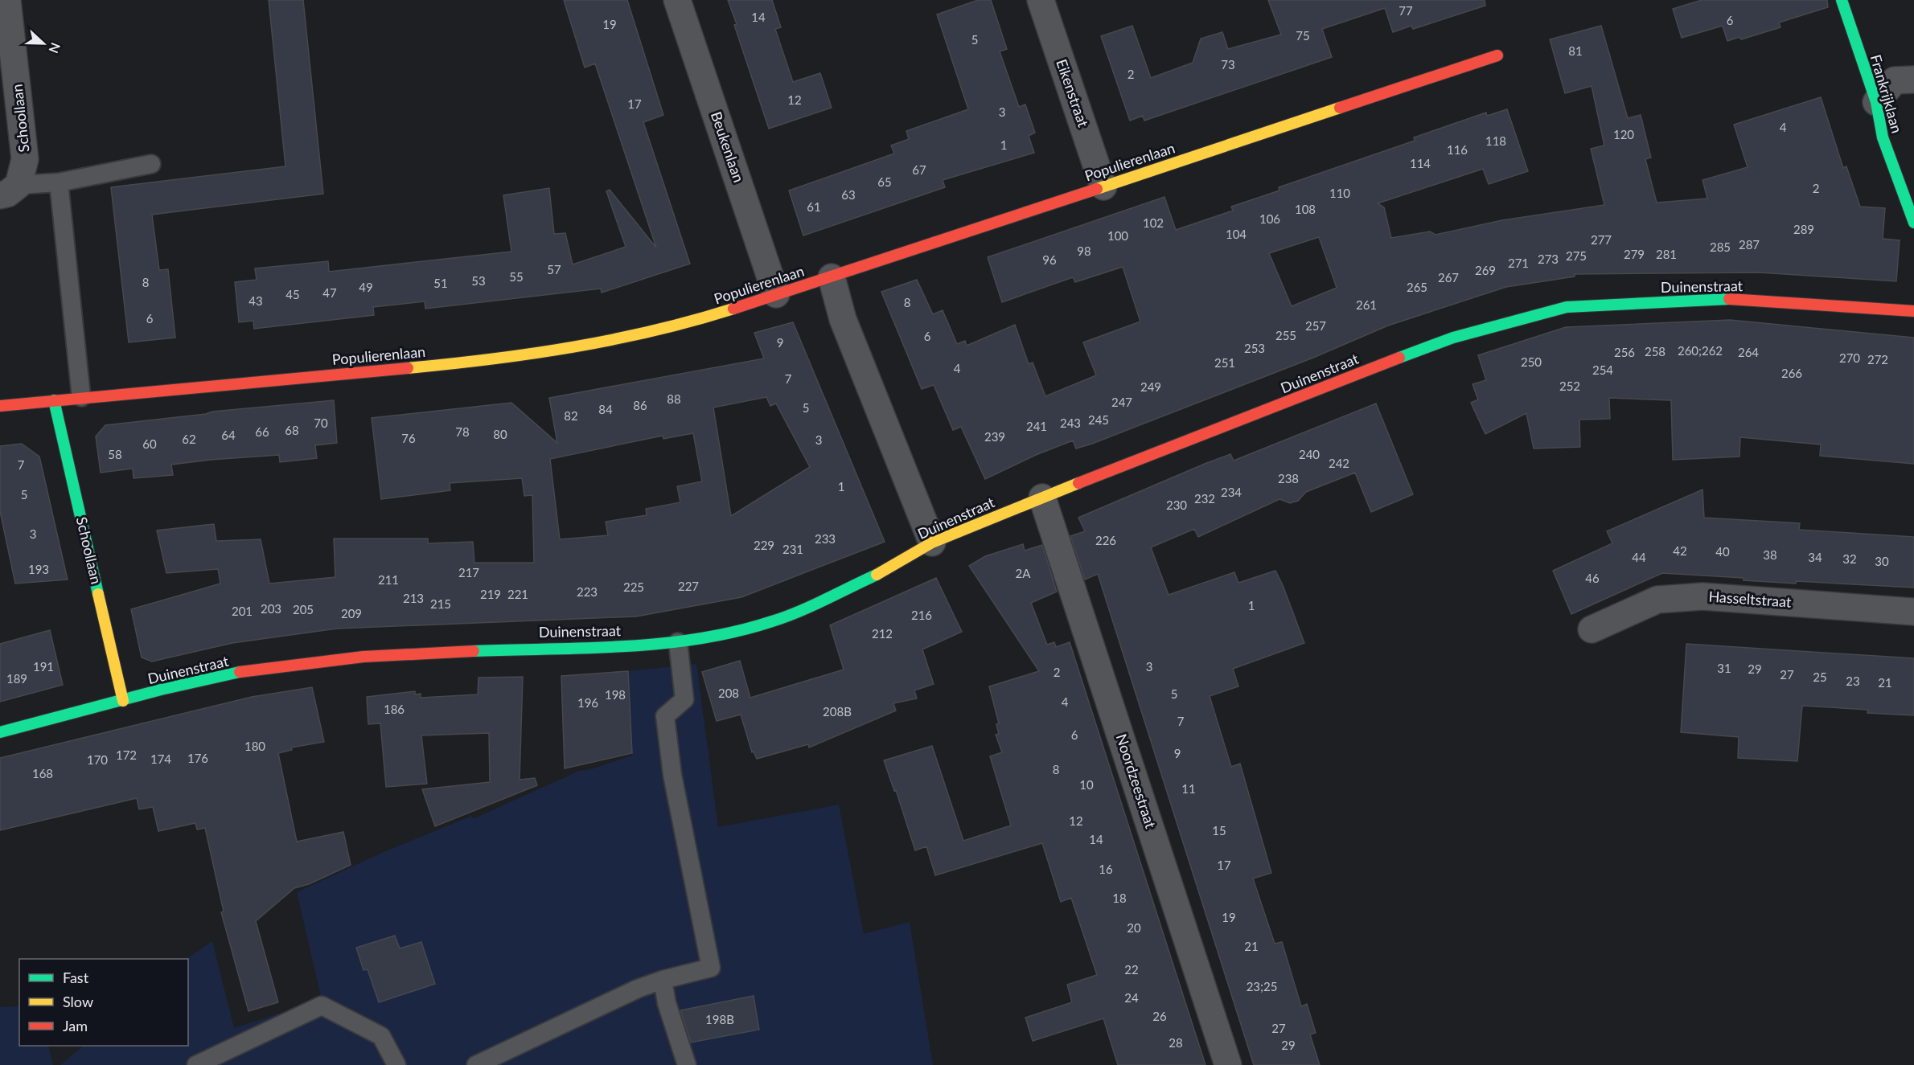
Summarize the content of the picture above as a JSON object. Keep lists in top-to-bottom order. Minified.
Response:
{"streets":{"street":["Eikenstraat","Frankrijklaan","Schoollaan","Beukenlaan","Populierenlaan","Duinenstraat","Hasseltstraat","Noordzeestraat"]},"crossings":[["Eikenstraat","Populierenlaan"],["Schoollaan","Populierenlaan"],["Schoollaan","Duinenstraat"],["Beukenlaan","Populierenlaan"],["Duinenstraat","Noordzeestraat"]],"house_numbers":["77","14","6","19","75","5","81","73","2","12","17","3","4","120","118","1","116","114","67","65","2","110","63","61","108","106","102","289","104","100","277","287","285","98","279","281","275","273","96","271","57","269","55","267","53","8","51","49","265","47","45","43","8","261","6","257","255","6","9","253","260;262","258","256","264","270","272","250","251","4","254","266","7","252","249","88","247","86","5","84","82","245","70","243","241","68","66","78","80","64","239","76","62","3","60","58","240","242","7","238","1","234","5","232","230","3","233","226","229","231","42","40","38","44","34","32","30","193","217","2A","46","211","227","225","223","219","221","213","215","1","203","205","201","209","216","212","191","3","31","29","2","27","25","189","23","21","208","5","198","4","196","186","208B","7","6","180","9","172","176","174","170","8","168","10","11","12","15","14","17","16","18","19","20","21","22","23;25","24","26","198B","27","28","29"],"legend":["Fast","Slow","Jam"],"north":"right"}
